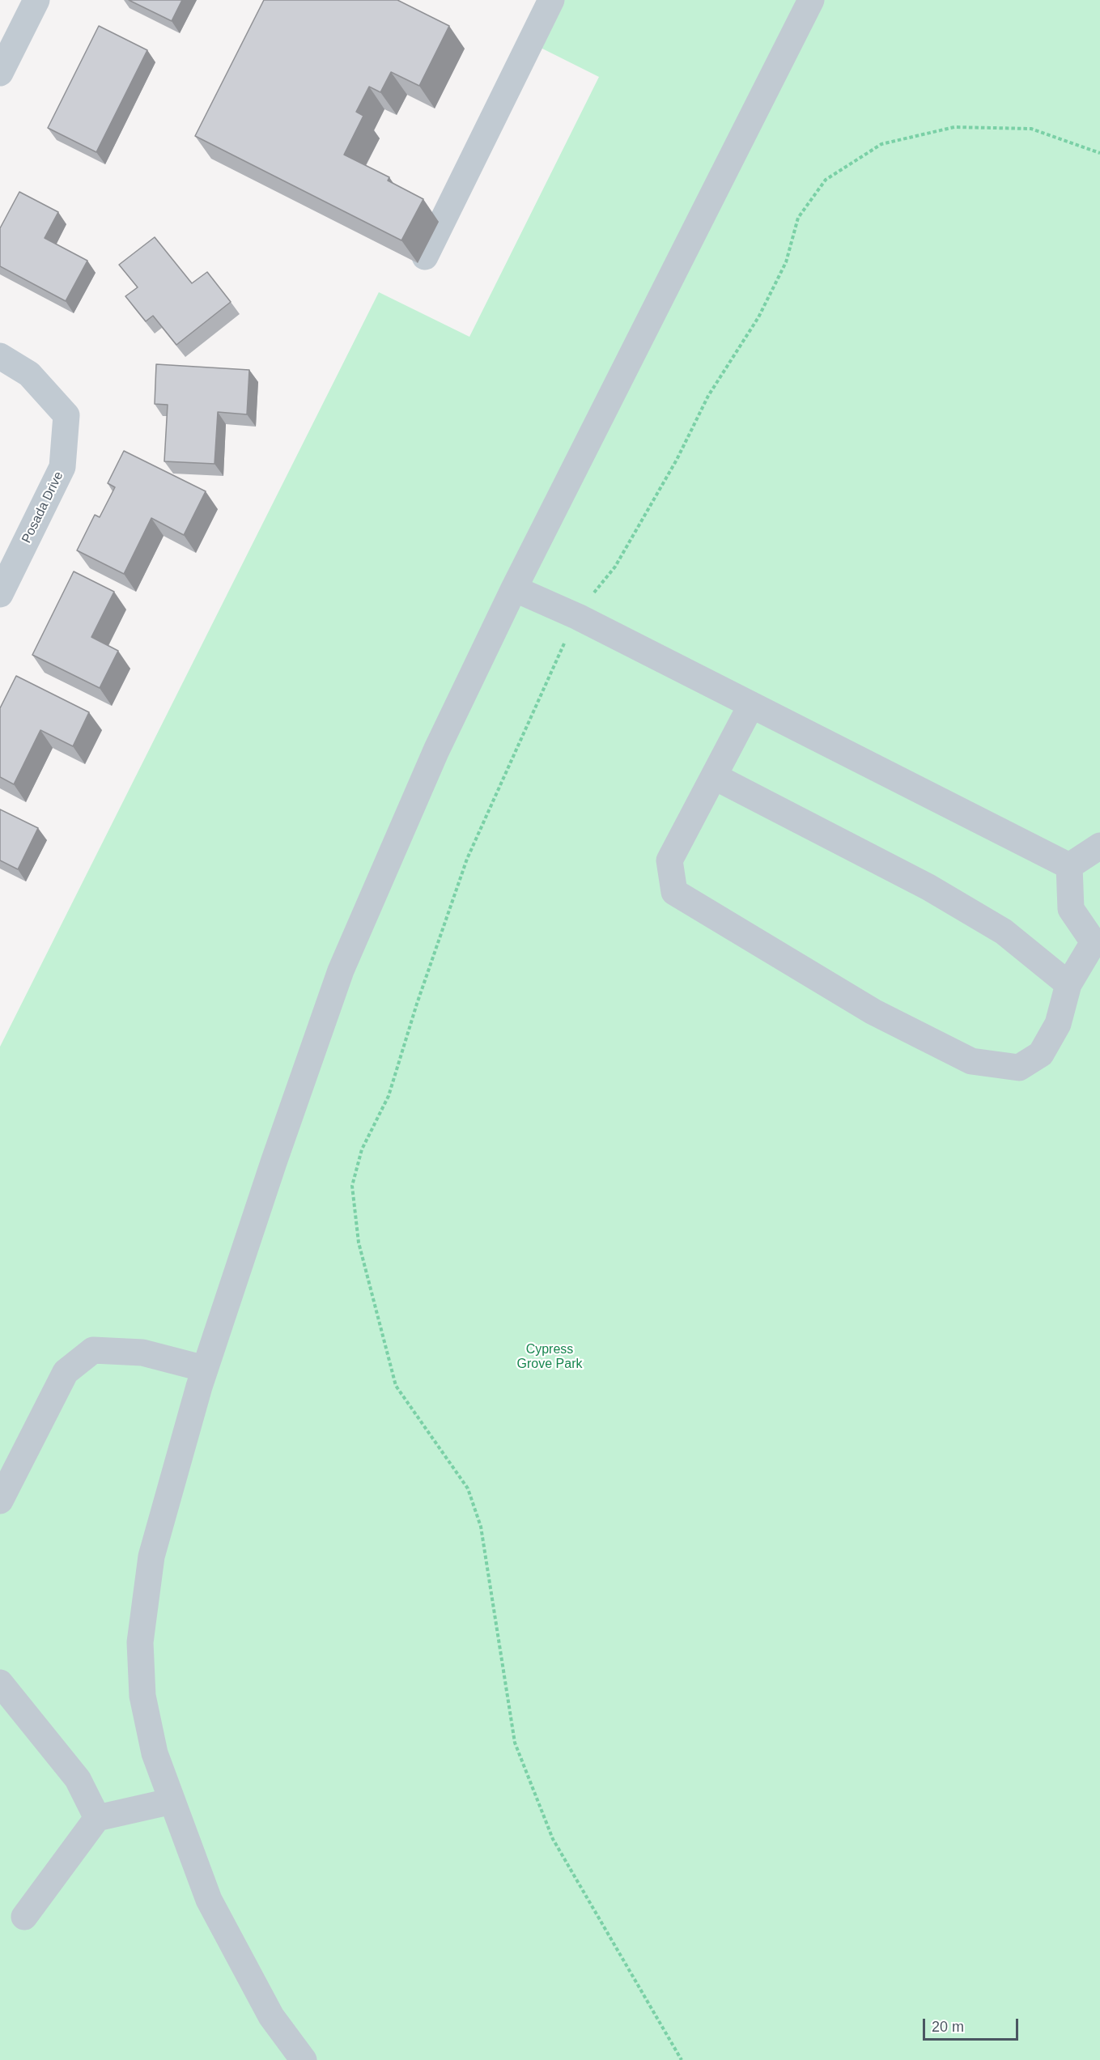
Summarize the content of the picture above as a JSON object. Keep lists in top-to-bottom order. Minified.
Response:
{"streets":{"street":["Posada Drive"]},"parks":["Cypress Grove Park"],"scale_bar":"20 m"}
